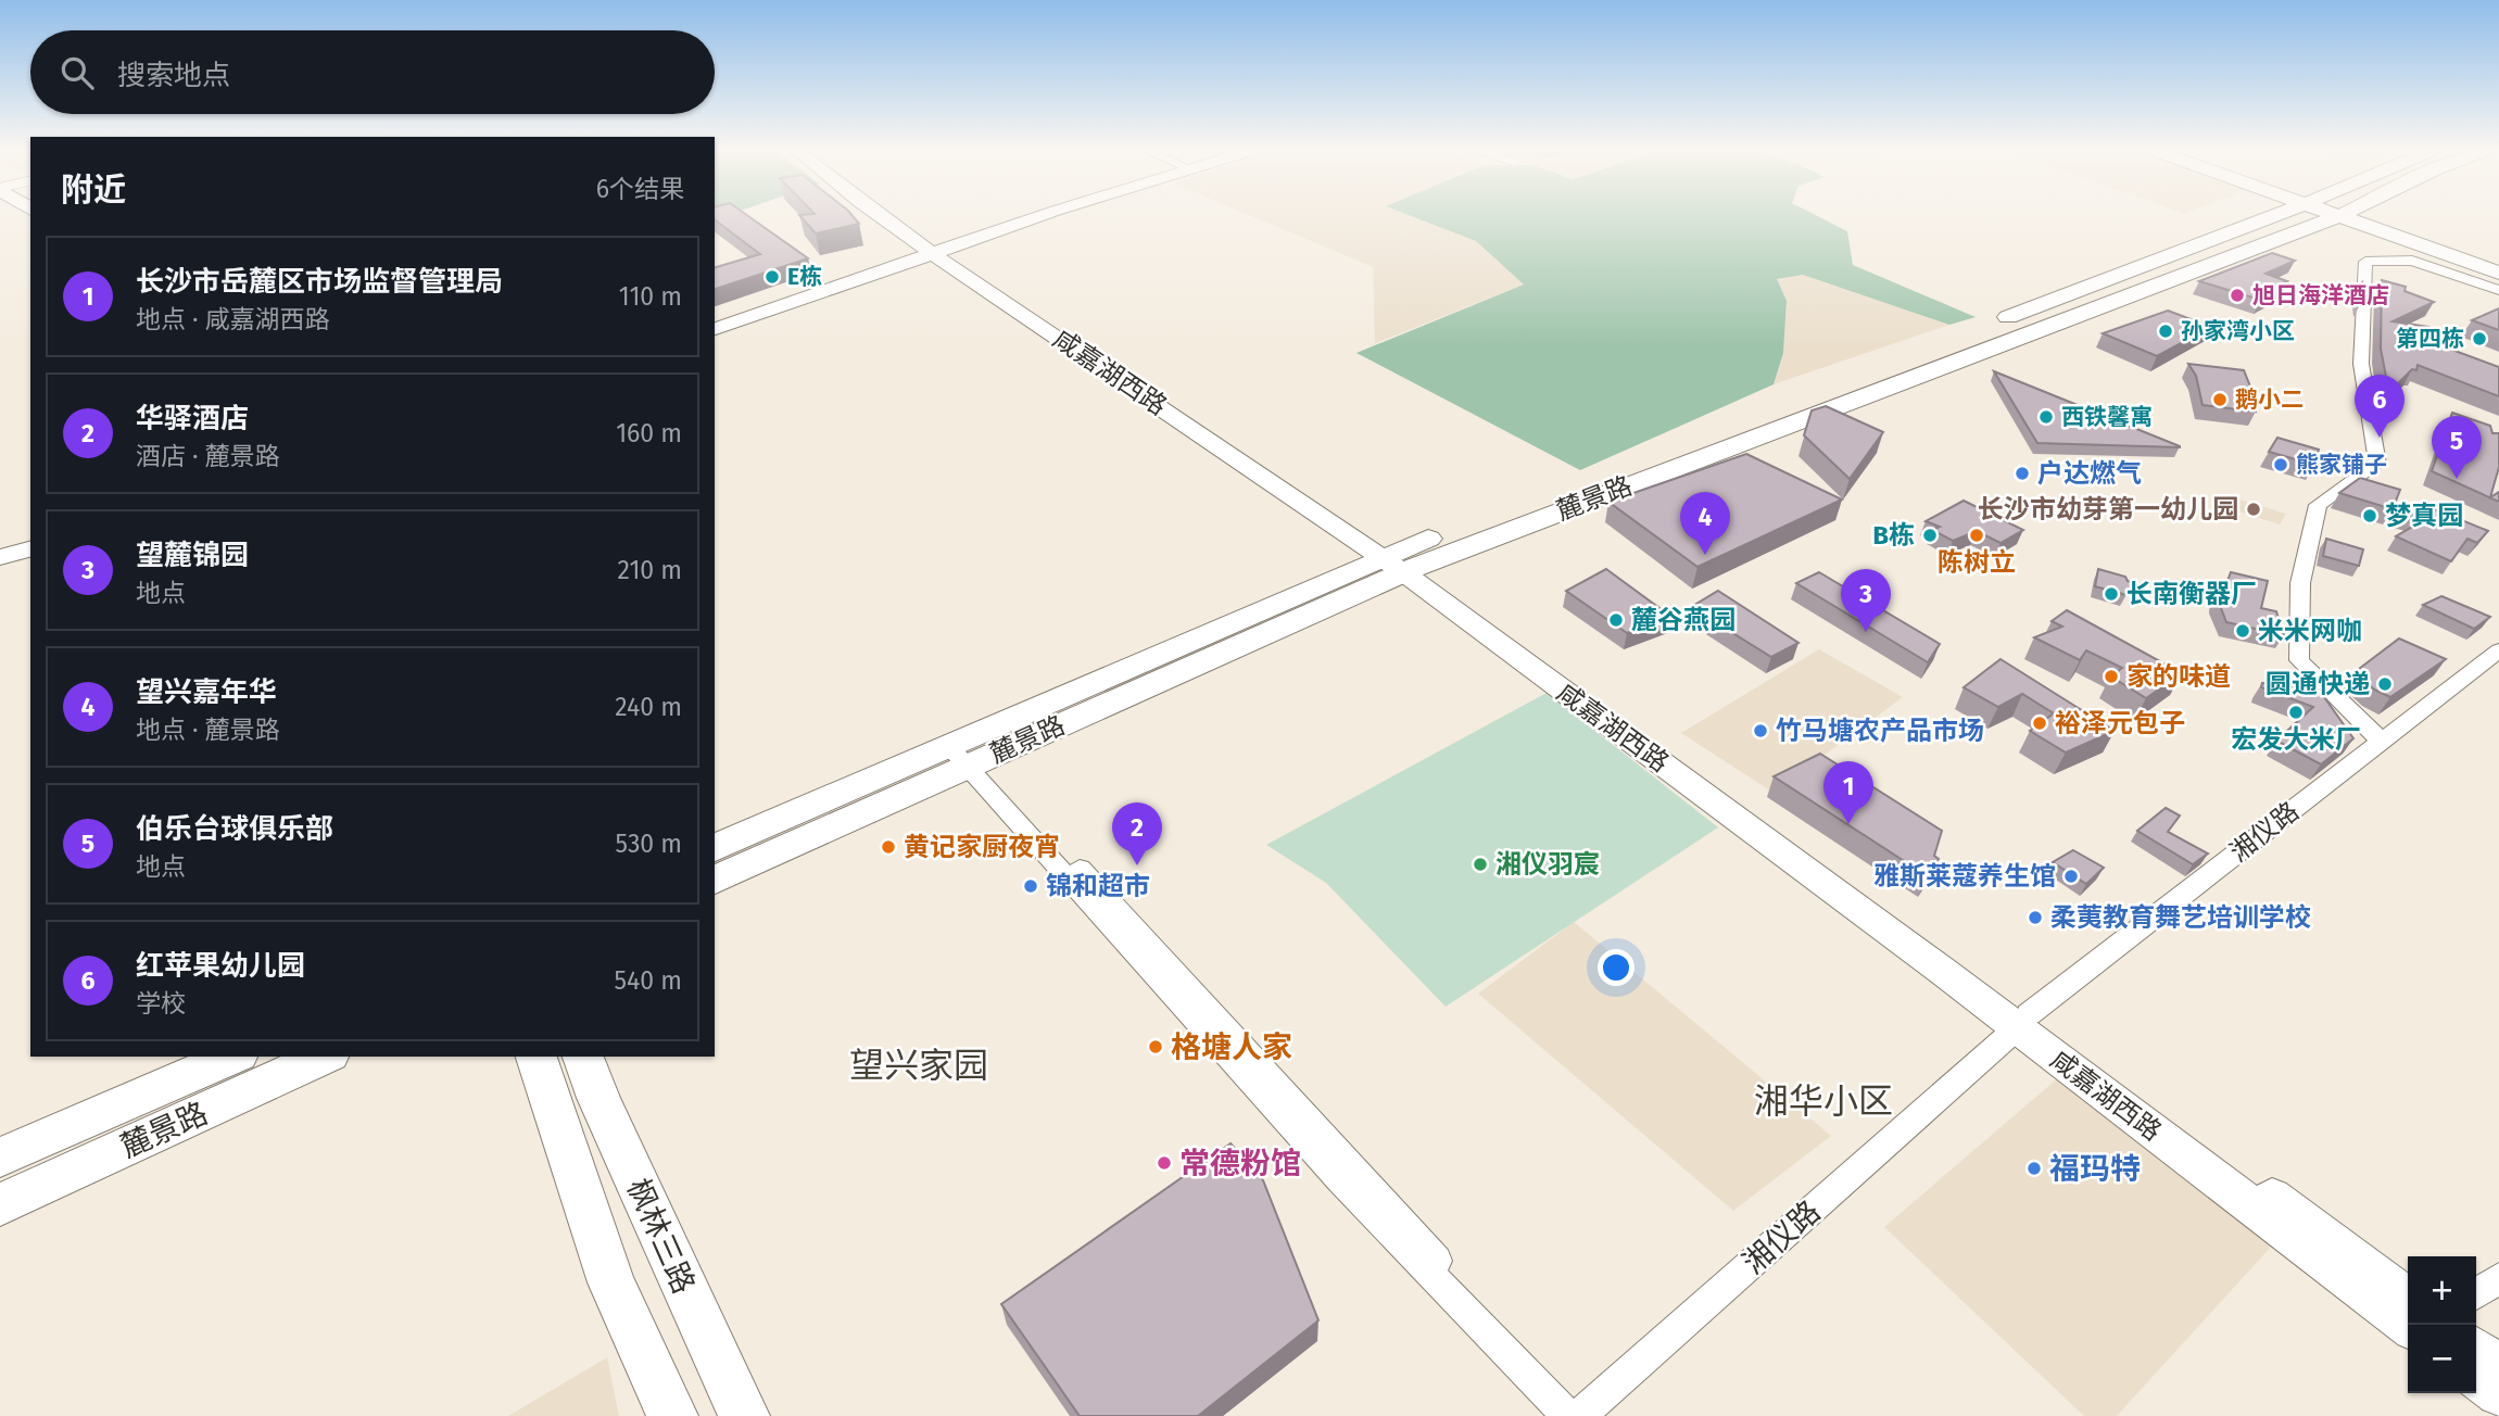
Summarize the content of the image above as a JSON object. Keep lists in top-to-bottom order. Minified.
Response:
{"streets":{"main road":["咸嘉湖西路","麓景路","枫林三路"],"street":["湘仪路"]},"crossings":[["咸嘉湖西路","麓景路"],["咸嘉湖西路","湘仪路"]],"districts":["望兴家园","湘华小区"],"places":["E栋","旭日海洋酒店","孙家湾小区","第四栋","鹅小二","西铁馨寓","熊家铺子","户达燃气","长沙市幼芽第一幼儿园","梦真园","B栋","陈树立","长南衡器厂","麓谷燕园","米米网咖","家的味道","圆通快递","宏发大米厂","裕泽元包子","竹马塘农产品市场","黄记家厨夜宵","湘仪羽宸","雅斯莱蔻养生馆","锦和超市","柔荑教育舞艺培训学校","格塘人家","常德粉馆","福玛特"],"page":{"search":"搜索地点","heading":["附近","6个结果"],"list":[{"mark":"1","name":"长沙市岳麓区市场监督管理局","note":"地点 · 咸嘉湖西路","value":"110 m"},{"mark":"2","name":"华驿酒店","note":"酒店 · 麓景路","value":"160 m"},{"mark":"3","name":"望麓锦园","note":"地点","value":"210 m"},{"mark":"4","name":"望兴嘉年华","note":"地点 · 麓景路","value":"240 m"},{"mark":"5","name":"伯乐台球俱乐部","note":"地点","value":"530 m"},{"mark":"6","name":"红苹果幼儿园","note":"学校","value":"540 m"}],"pins":["6","5","4","3","1","2"],"map_buttons":["+","−"]}}
